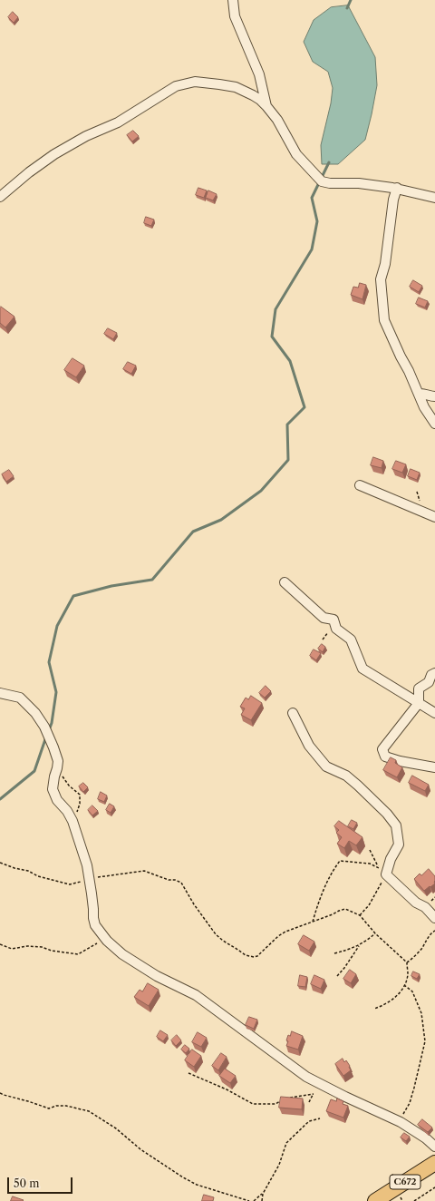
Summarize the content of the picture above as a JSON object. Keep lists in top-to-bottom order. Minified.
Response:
{"streets":{"main road":["C672"]},"scale_bar":"50 m"}
